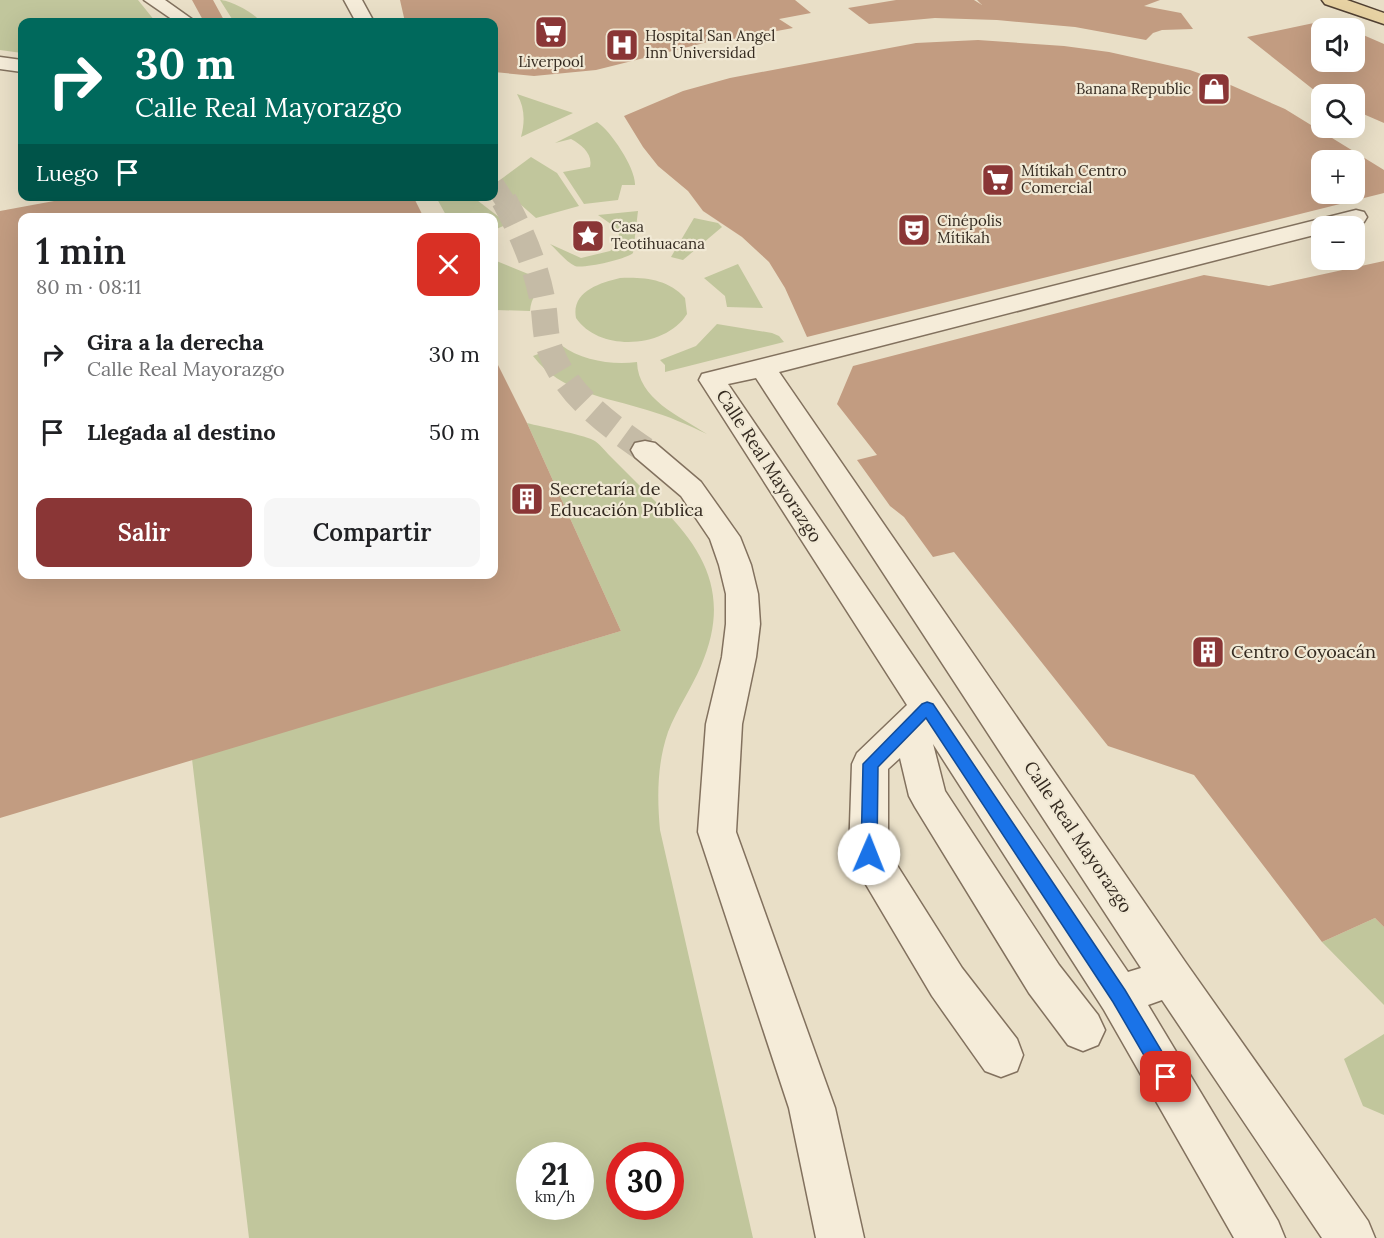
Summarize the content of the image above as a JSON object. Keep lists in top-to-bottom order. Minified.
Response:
{"streets":{"street":["Calle Real Mayorazgo"]},"places":{"supermarket":["Liverpool","Mítikah Centro Comercial"],"hospital":["Hospital San Angel Inn Universidad"],"shop":["Banana Republic"],"theatre":["Cinépolis Mítikah"],"place":["Casa Teotihuacana"],"building":["Secretaría de Educación Pública","Centro Coyoacán"]},"page":{"map_buttons":["+","−"],"turn":["30 m","Calle Real Mayorazgo"],"then":"Luego","heading":["1 min","80 m · 08:11"],"list":[{"name":"Gira a la derecha","note":"Calle Real Mayorazgo","value":"30 m"},{"name":"Llegada al destino","value":"50 m"}],"buttons":["Salir","Compartir"],"speed":"21 km/h","limit":"30"}}
